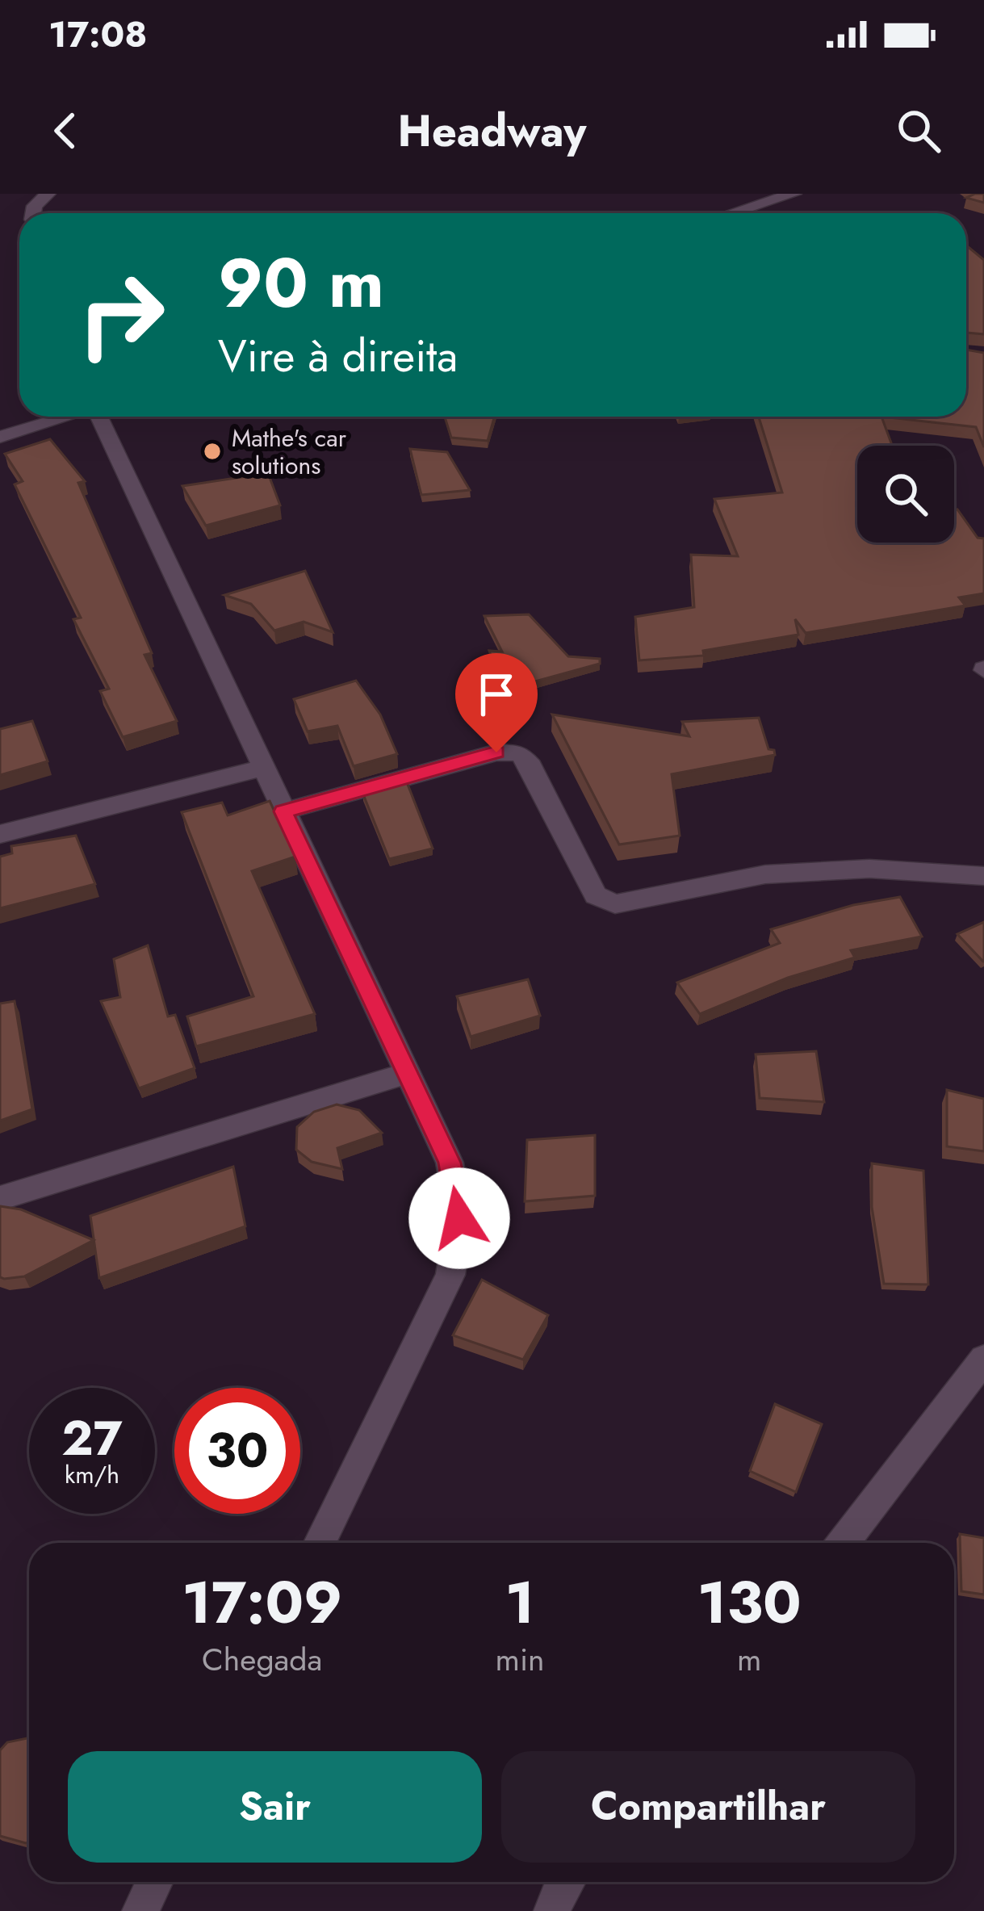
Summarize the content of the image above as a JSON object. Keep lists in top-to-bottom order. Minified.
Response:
{"places":["Mathe's car solutions"],"page":{"status":"17:08","header":"Headway","turn":["90 m","Vire à direita"],"speed":"27 km/h","limit":"30","eta":["17:09","Chegada","1","min","130","m"],"buttons":["Sair","Compartilhar"]}}
